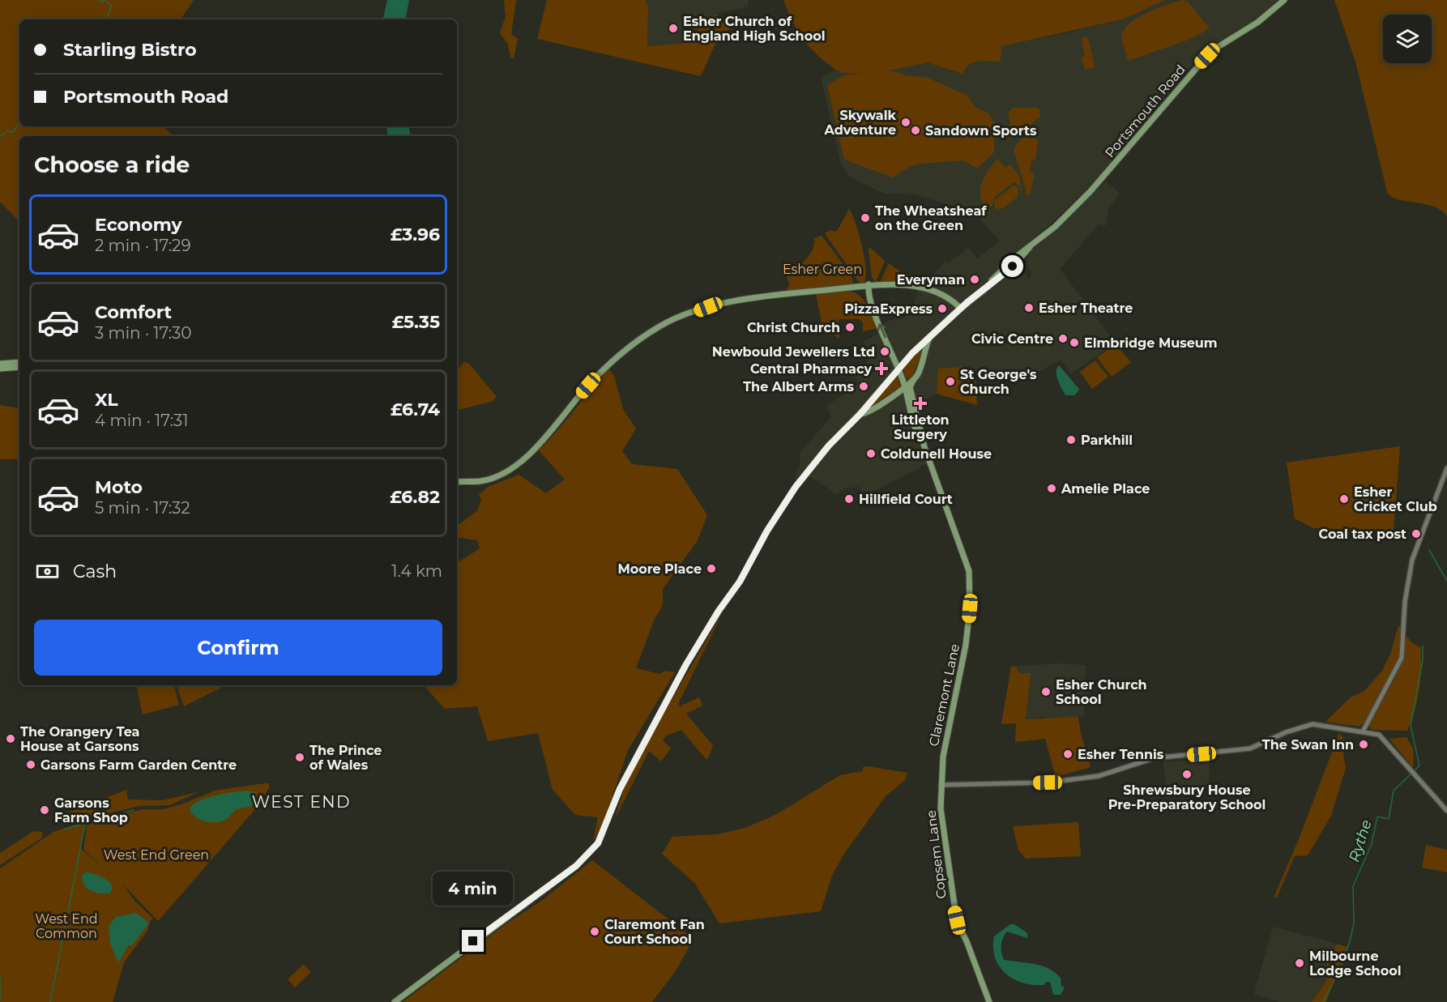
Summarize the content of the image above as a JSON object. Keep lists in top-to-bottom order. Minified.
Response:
{"streets":{"main road":["Portsmouth Road","Claremont Lane","Copsem Lane"]},"crossings":[["Portsmouth Road","Claremont Lane"],["Claremont Lane","Copsem Lane"]],"districts":["WEST END"],"water":["Rythe"],"parks":["Esher Green","West End Green","West End Common"],"places":{"other":["Esher Church of England High School","Skywalk Adventure","Sandown Sports","The Wheatsheaf on the Green","Everyman","Esher Theatre","PizzaExpress","Christ Church","Civic Centre","Elmbridge Museum","Newbould Jewellers Ltd","St George's Church","The Albert Arms","Parkhill","Coldunell House","Amelie Place","Hillfield Court","Esher Cricket Club","Coal tax post","Moore Place","Esher Church School","The Orangery Tea House at Garsons","The Swan Inn","Esher Tennis","The Prince of Wales","Garsons Farm Garden Centre","Shrewsbury House Pre-Preparatory School","Garsons Farm Shop","Claremont Fan Court School","Milbourne Lodge School"],"health":["Central Pharmacy","Littleton Surgery"]},"page":{"banner":["Starling Bistro","Portsmouth Road"],"heading":"Choose a ride","list":[{"name":"Economy","note":"2 min · 17:29","value":"£3.96"},{"name":"Comfort","note":"3 min · 17:30","value":"£5.35"},{"name":"XL","note":"4 min · 17:31","value":"£6.74"},{"name":"Moto","note":"5 min · 17:32","value":"£6.82"}],"pay":["Cash","1.4 km"],"buttons":"Confirm","bubble":"4 min"}}
